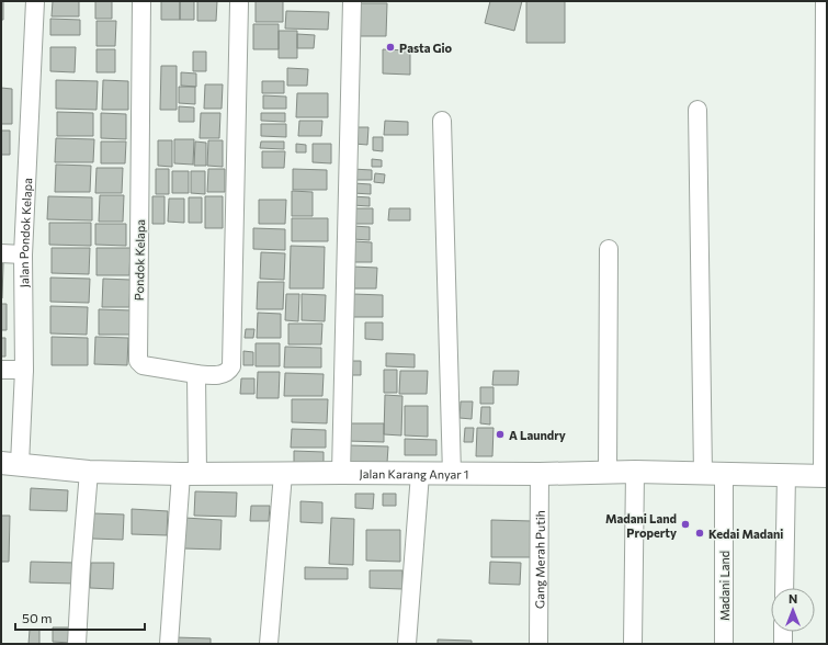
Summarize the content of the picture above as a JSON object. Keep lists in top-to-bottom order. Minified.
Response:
{"streets":{"main road":["Jalan Karang Anyar 1"],"street":["Jalan Pondok Kelapa","Pondok Kelapa","Gang Merah Putih","Madani Land"]},"crossings":[["Jalan Pondok Kelapa","Jalan Karang Anyar 1"],["Jalan Karang Anyar 1","Gang Merah Putih"],["Jalan Karang Anyar 1","Madani Land"]],"places":["Pasta Gio","A Laundry","Madani Land Property","Kedai Madani"],"scale_bar":"50 m","north":"top"}
